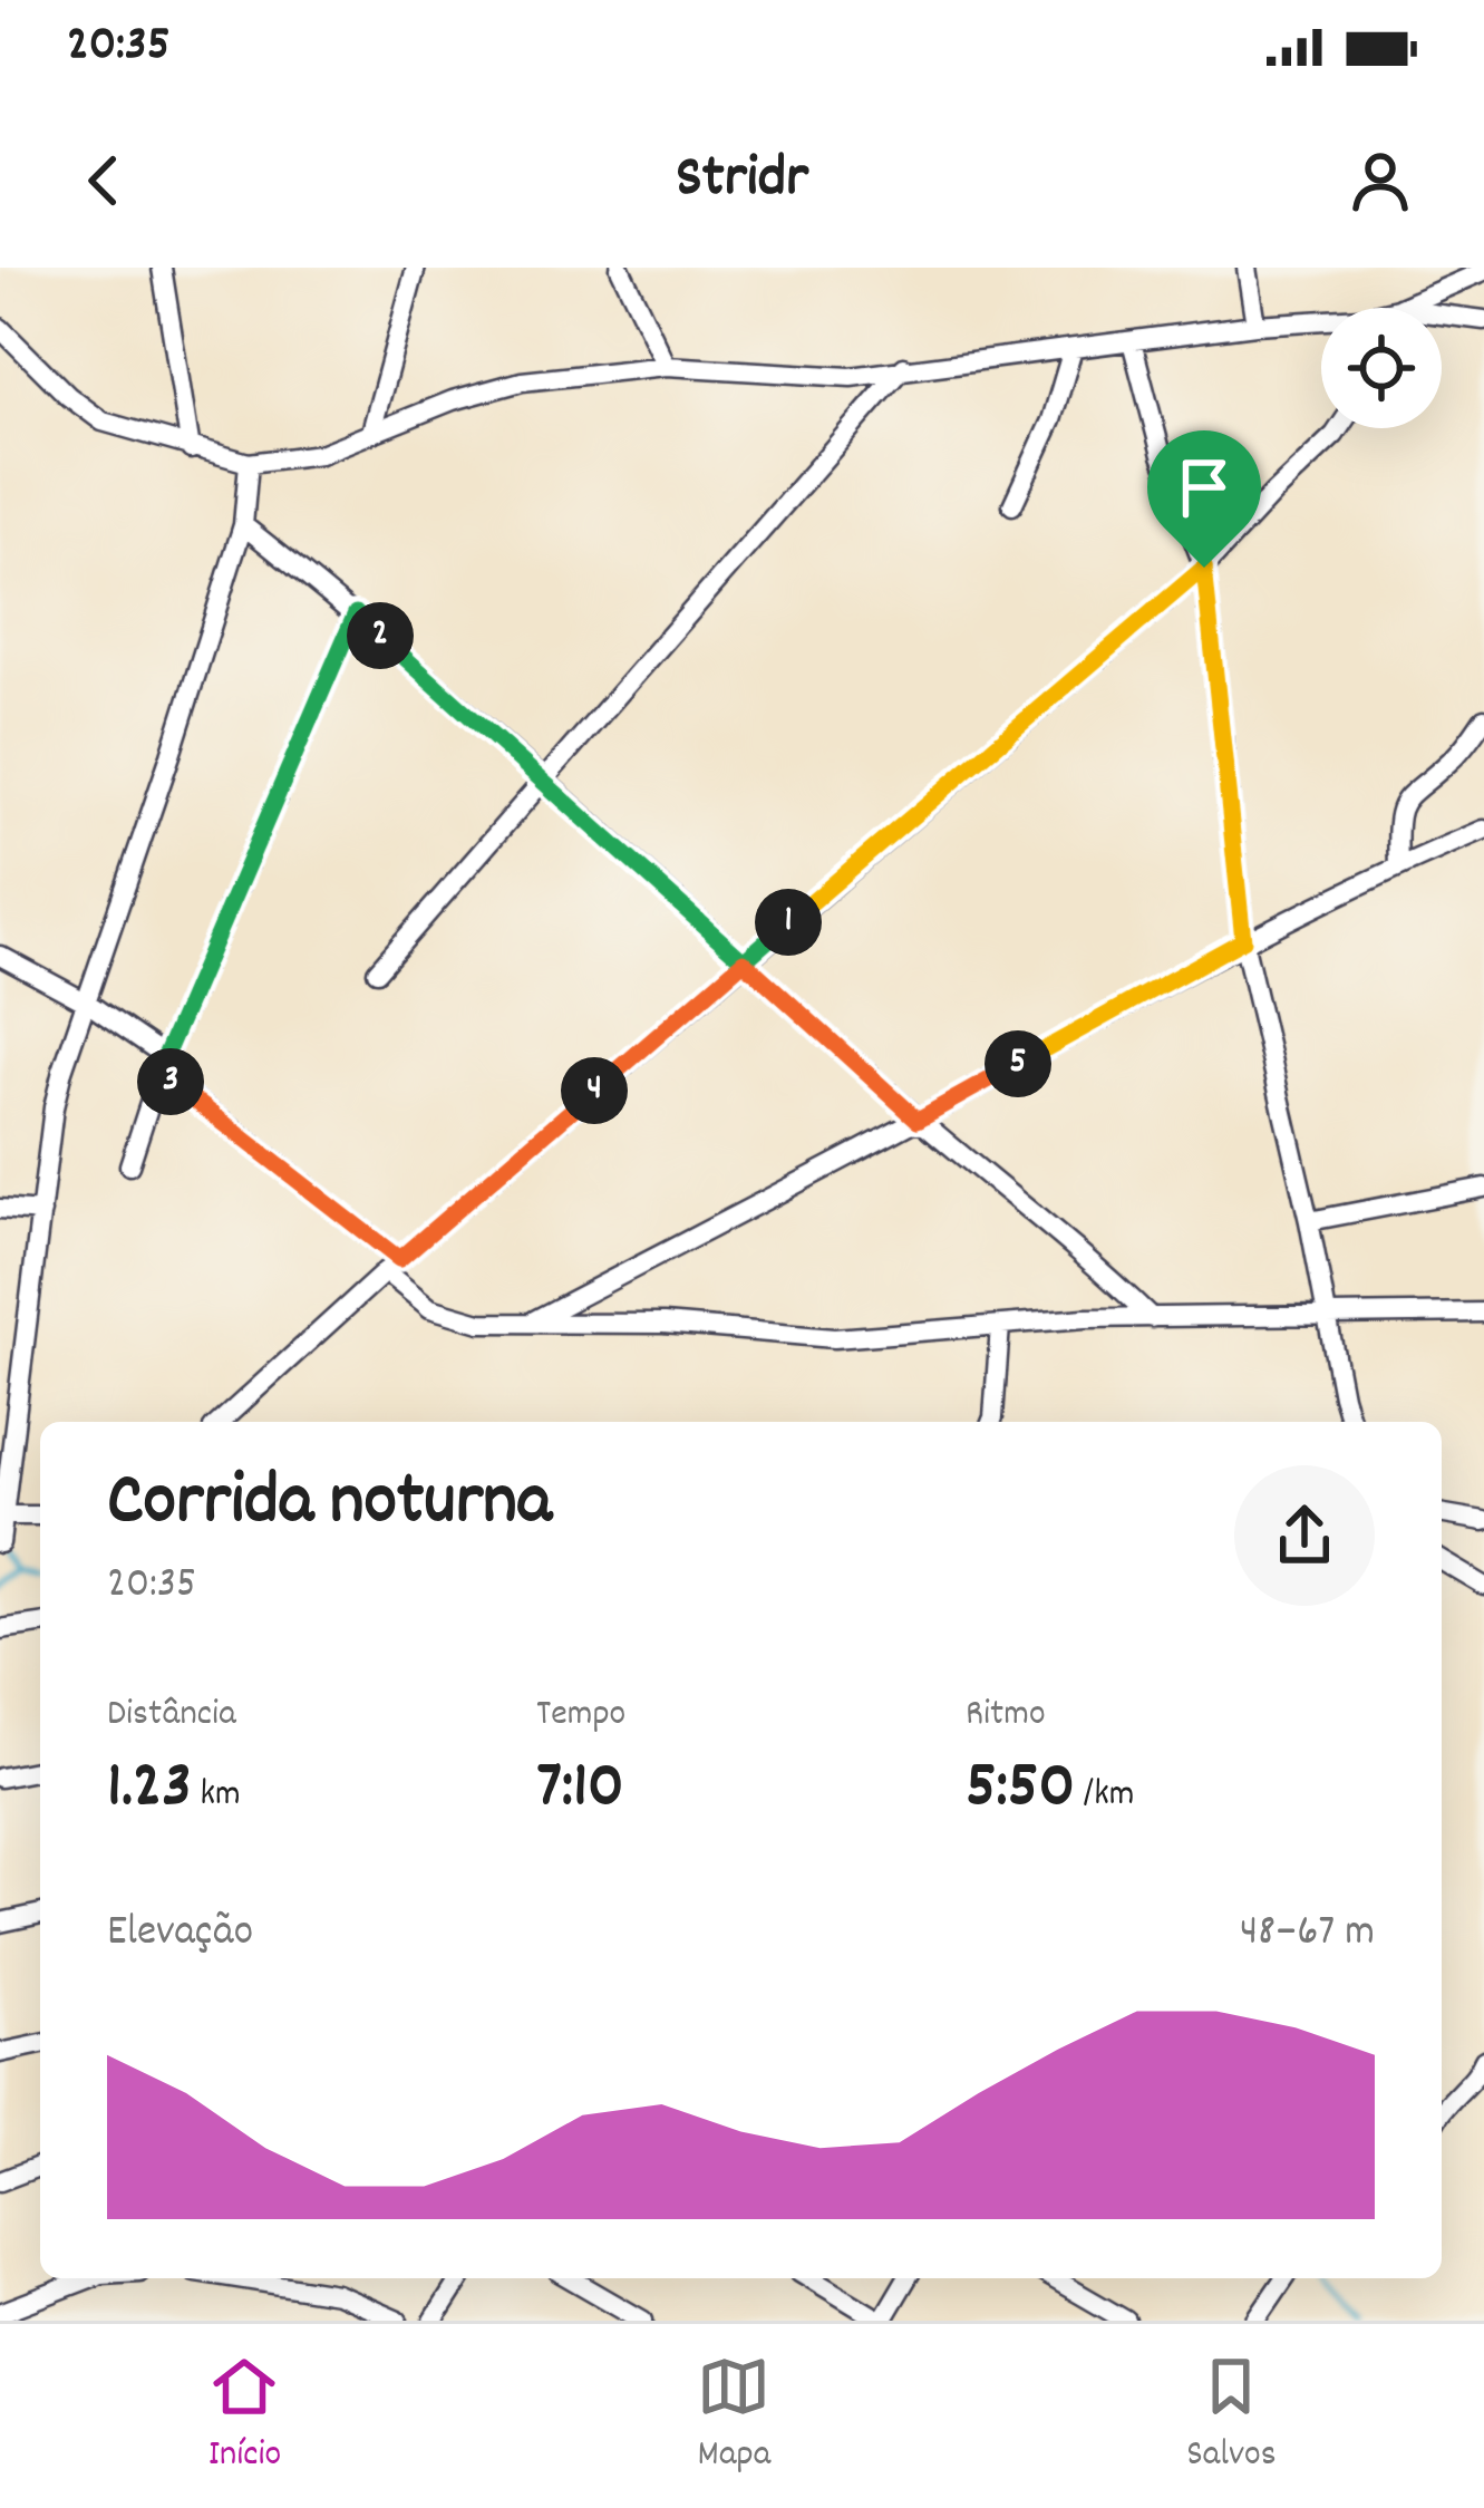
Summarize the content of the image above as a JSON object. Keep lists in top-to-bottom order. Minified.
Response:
{"page":{"status":"20:35","header":"Stridr","pins":["2","1","5","3","4"],"heading":["Corrida noturna","20:35"],"stats":[["Distância","1.23 km"],["Tempo","7:10"],["Ritmo","5:50 /km"]],"chart":["Elevação","48–67 m"],"tabs":["Início","Mapa","Salvos"]}}
